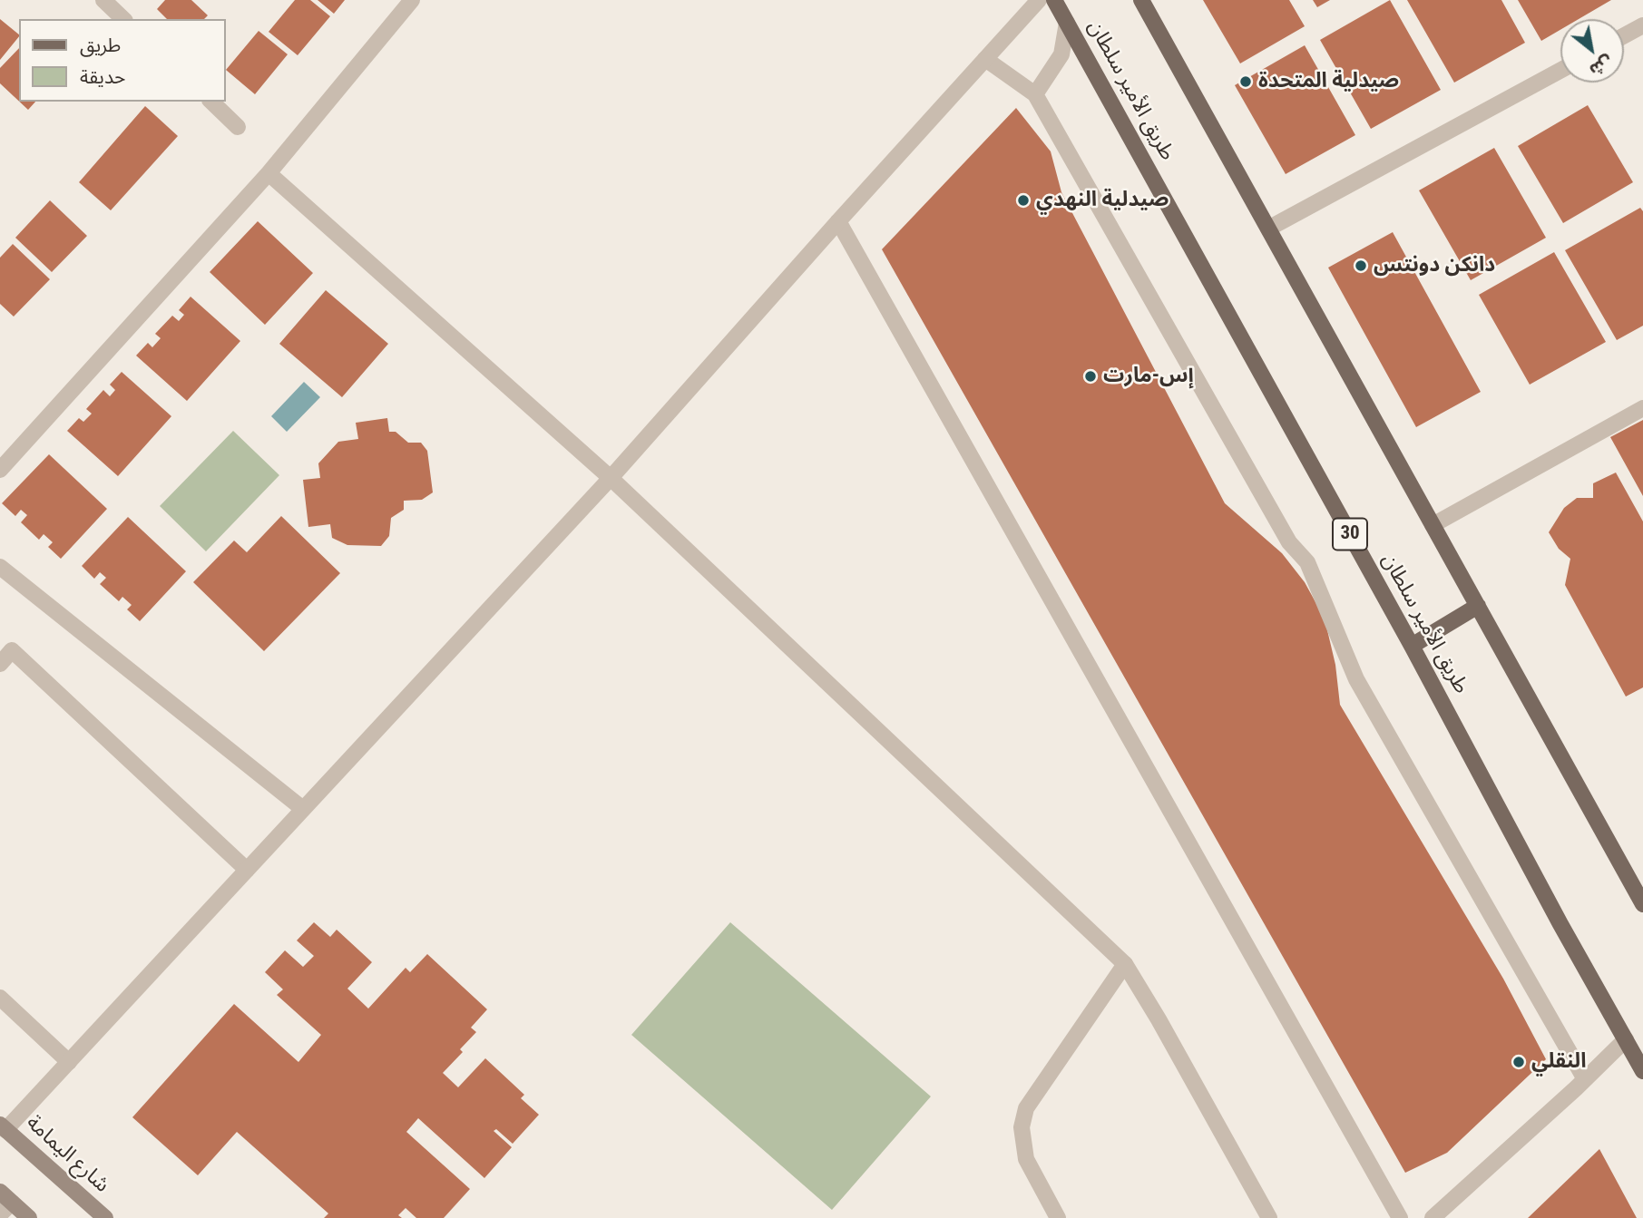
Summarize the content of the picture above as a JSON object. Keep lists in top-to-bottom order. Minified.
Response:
{"streets":{"main road":["طريق الأمير سلطان","30","شارع اليمامة"]},"places":["صيدلية المتحدة","صيدلية النهدي","دانكن دونتس","إس-مارت","النقلي"],"legend":["طريق","حديقة"],"north":"bottom right"}
